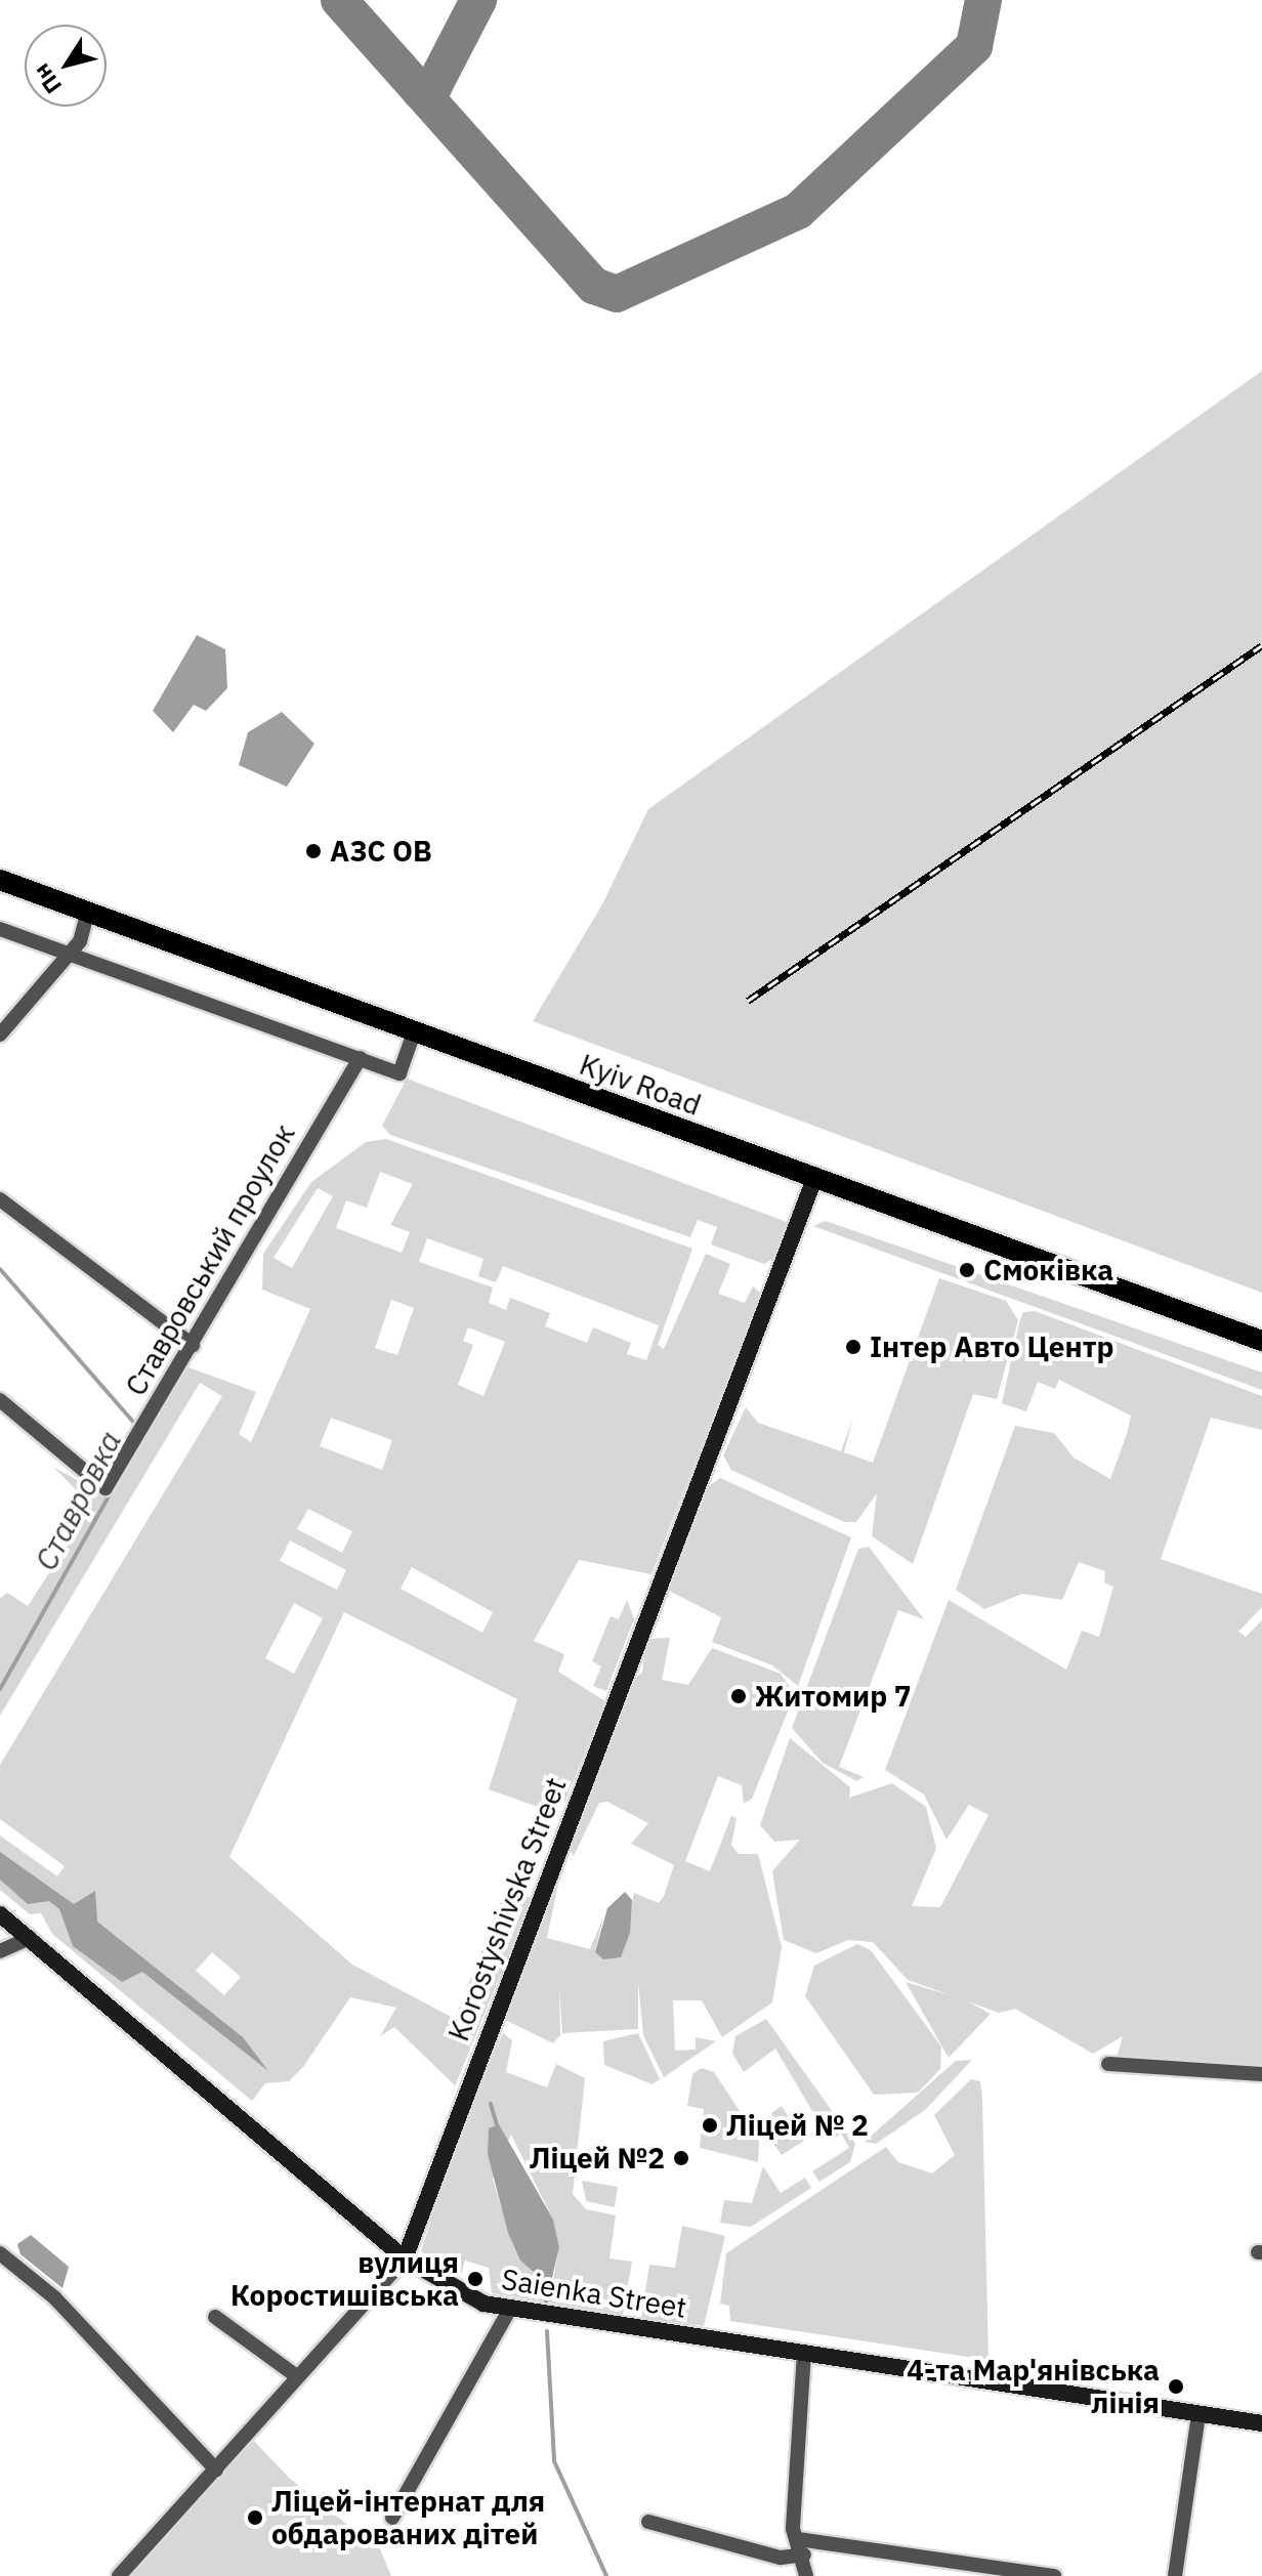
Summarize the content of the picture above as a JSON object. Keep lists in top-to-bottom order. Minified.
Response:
{"streets":{"main road":["Kyiv Road"],"street":["Ставровський проулок","Korostyshivska Street","Saienka Street"]},"crossings":[["Kyiv Road","Korostyshivska Street"],["Korostyshivska Street","Saienka Street"]],"water":["Ставровка"],"places":["АЗС ОВ","Смоківка","Інтер Авто Центр","Житомир 7","Ліцей № 2","Ліцей №2","вулиця Коростишівська","4-та Мар'янівська лінія","Ліцей-інтернат для обдарованих дітей"],"north":"bottom left"}
